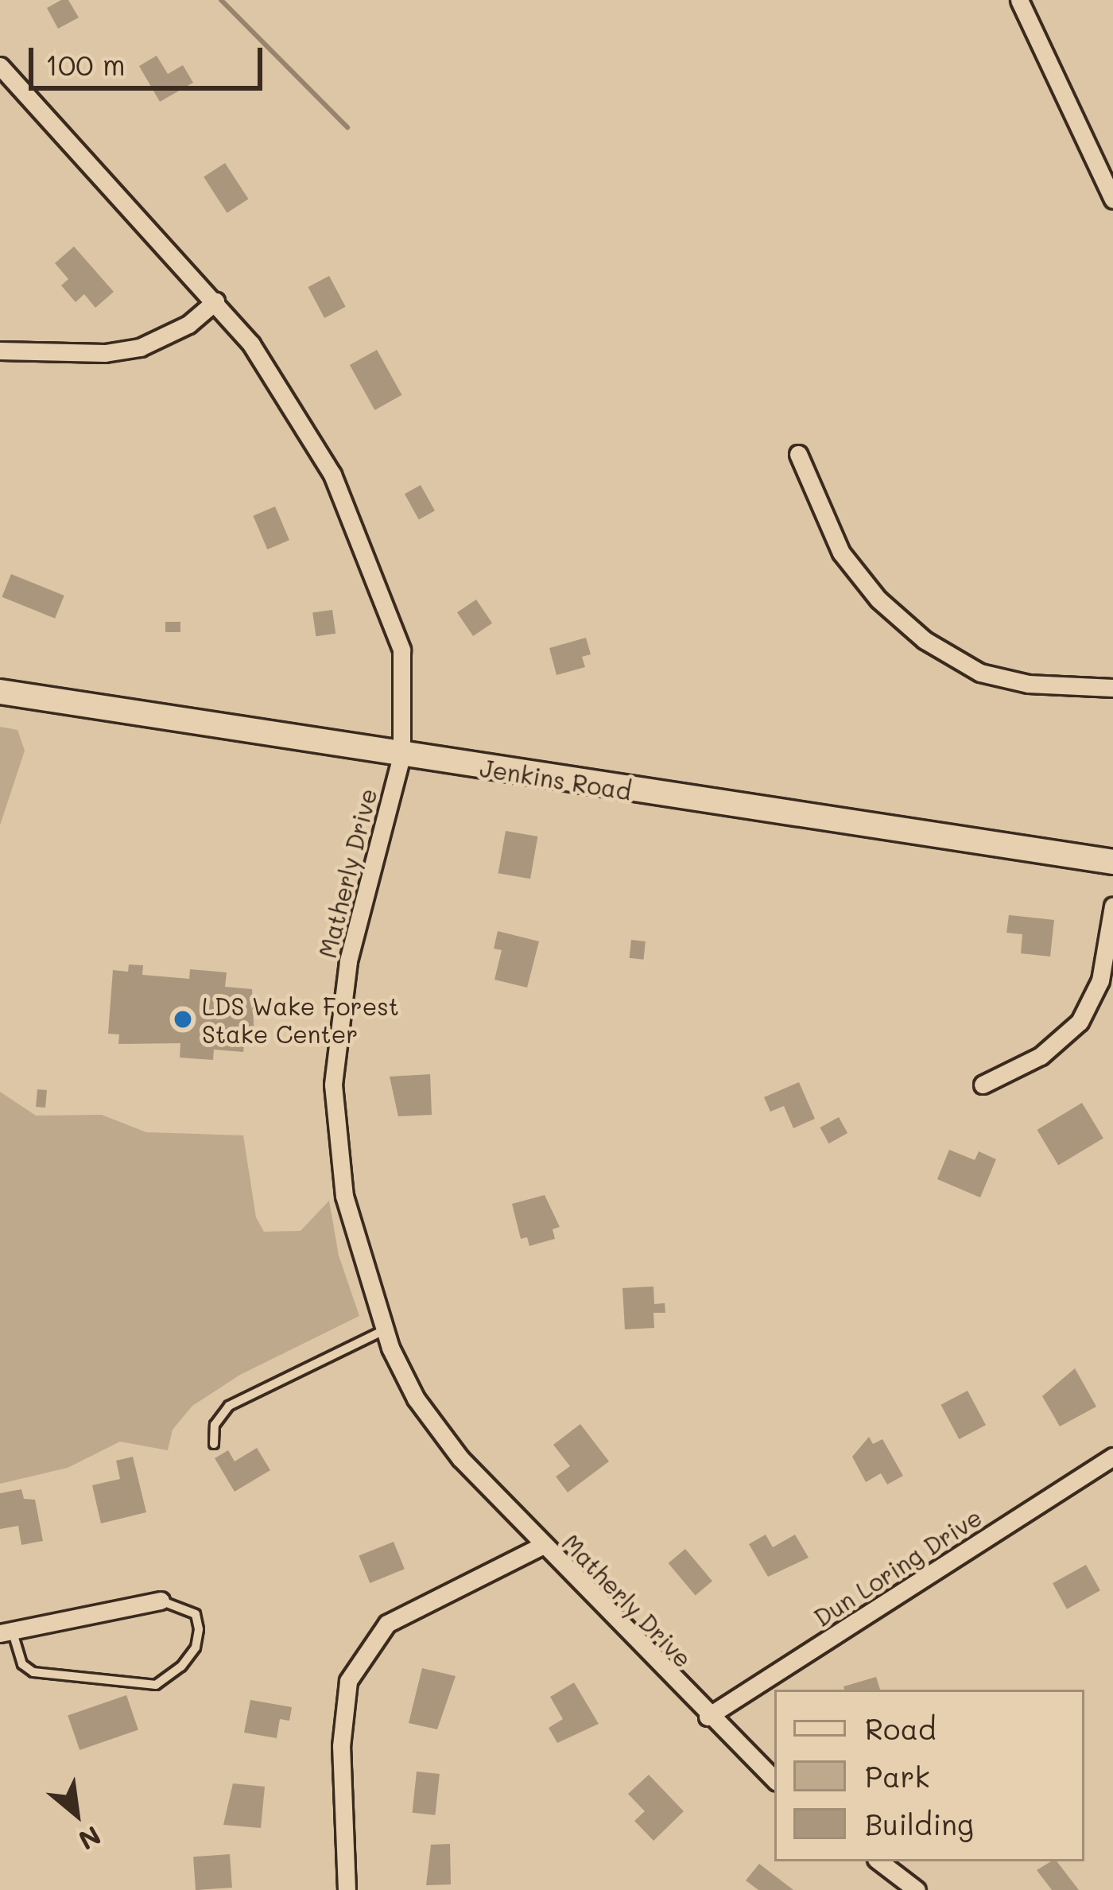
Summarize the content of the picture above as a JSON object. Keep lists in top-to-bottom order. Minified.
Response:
{"streets":{"street":["Jenkins Road","Matherly Drive","Dun Loring Drive"]},"crossings":[["Jenkins Road","Matherly Drive"],["Matherly Drive","Dun Loring Drive"]],"places":["LDS Wake Forest Stake Center"],"legend":["Road","Park","Building"],"scale_bar":"100 m","north":"bottom right"}
